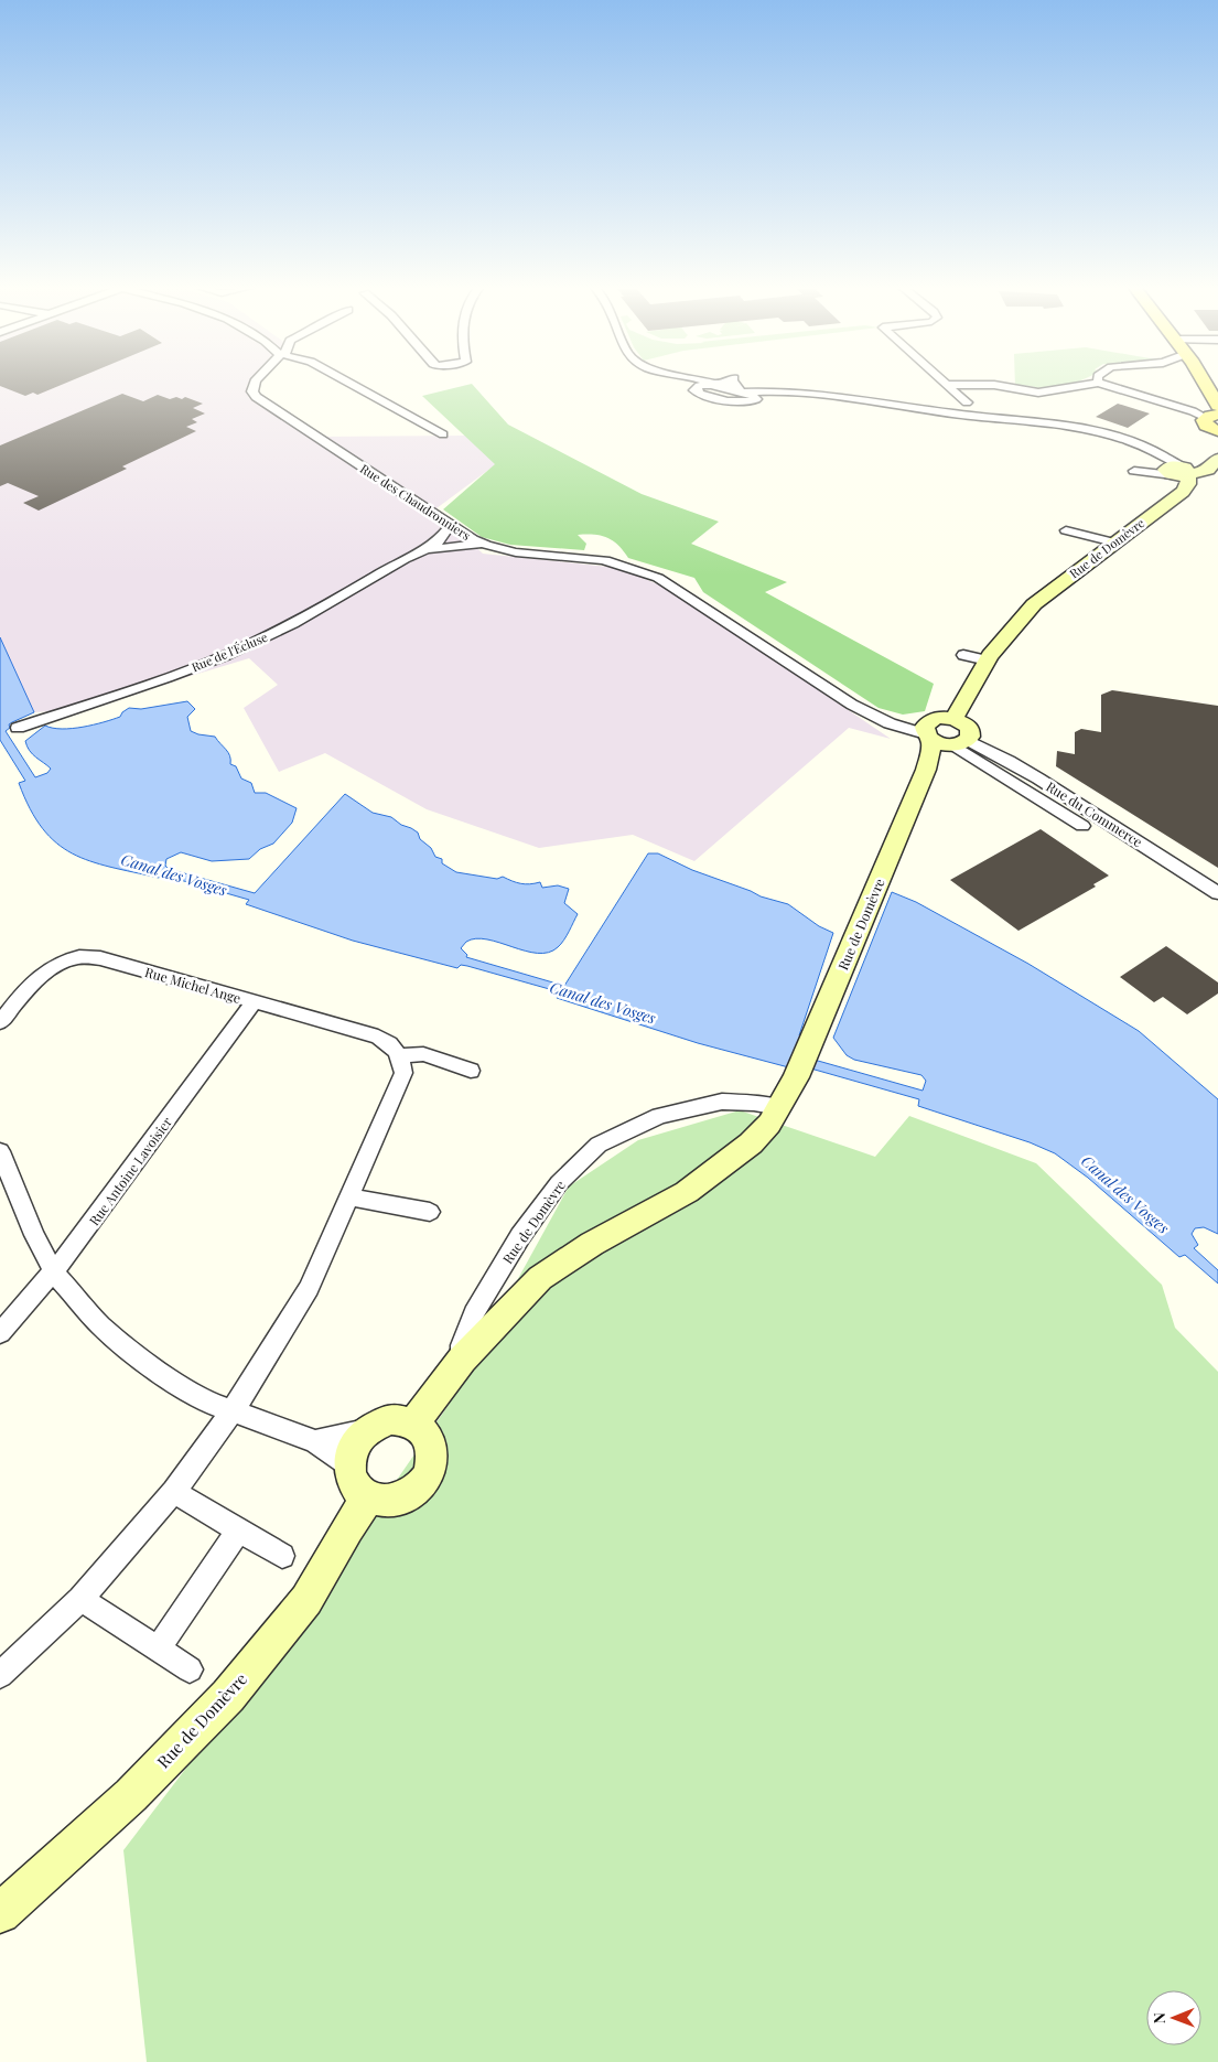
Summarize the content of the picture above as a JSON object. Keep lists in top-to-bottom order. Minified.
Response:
{"streets":{"street":["Rue des Chaudronniers","Rue de Domèvre","Rue de l'Écluse","Rue du Commerce","Rue Michel Ange","Rue Antoine Lavoisier"]},"crossings":[["Rue des Chaudronniers","Rue de Domèvre"],["Rue des Chaudronniers","Rue de l'Écluse"],["Rue des Chaudronniers","Rue du Commerce"],["Rue de Domèvre","Rue du Commerce"],["Rue Michel Ange","Rue Antoine Lavoisier"]],"water":["Canal des Vosges"],"north":"left"}
